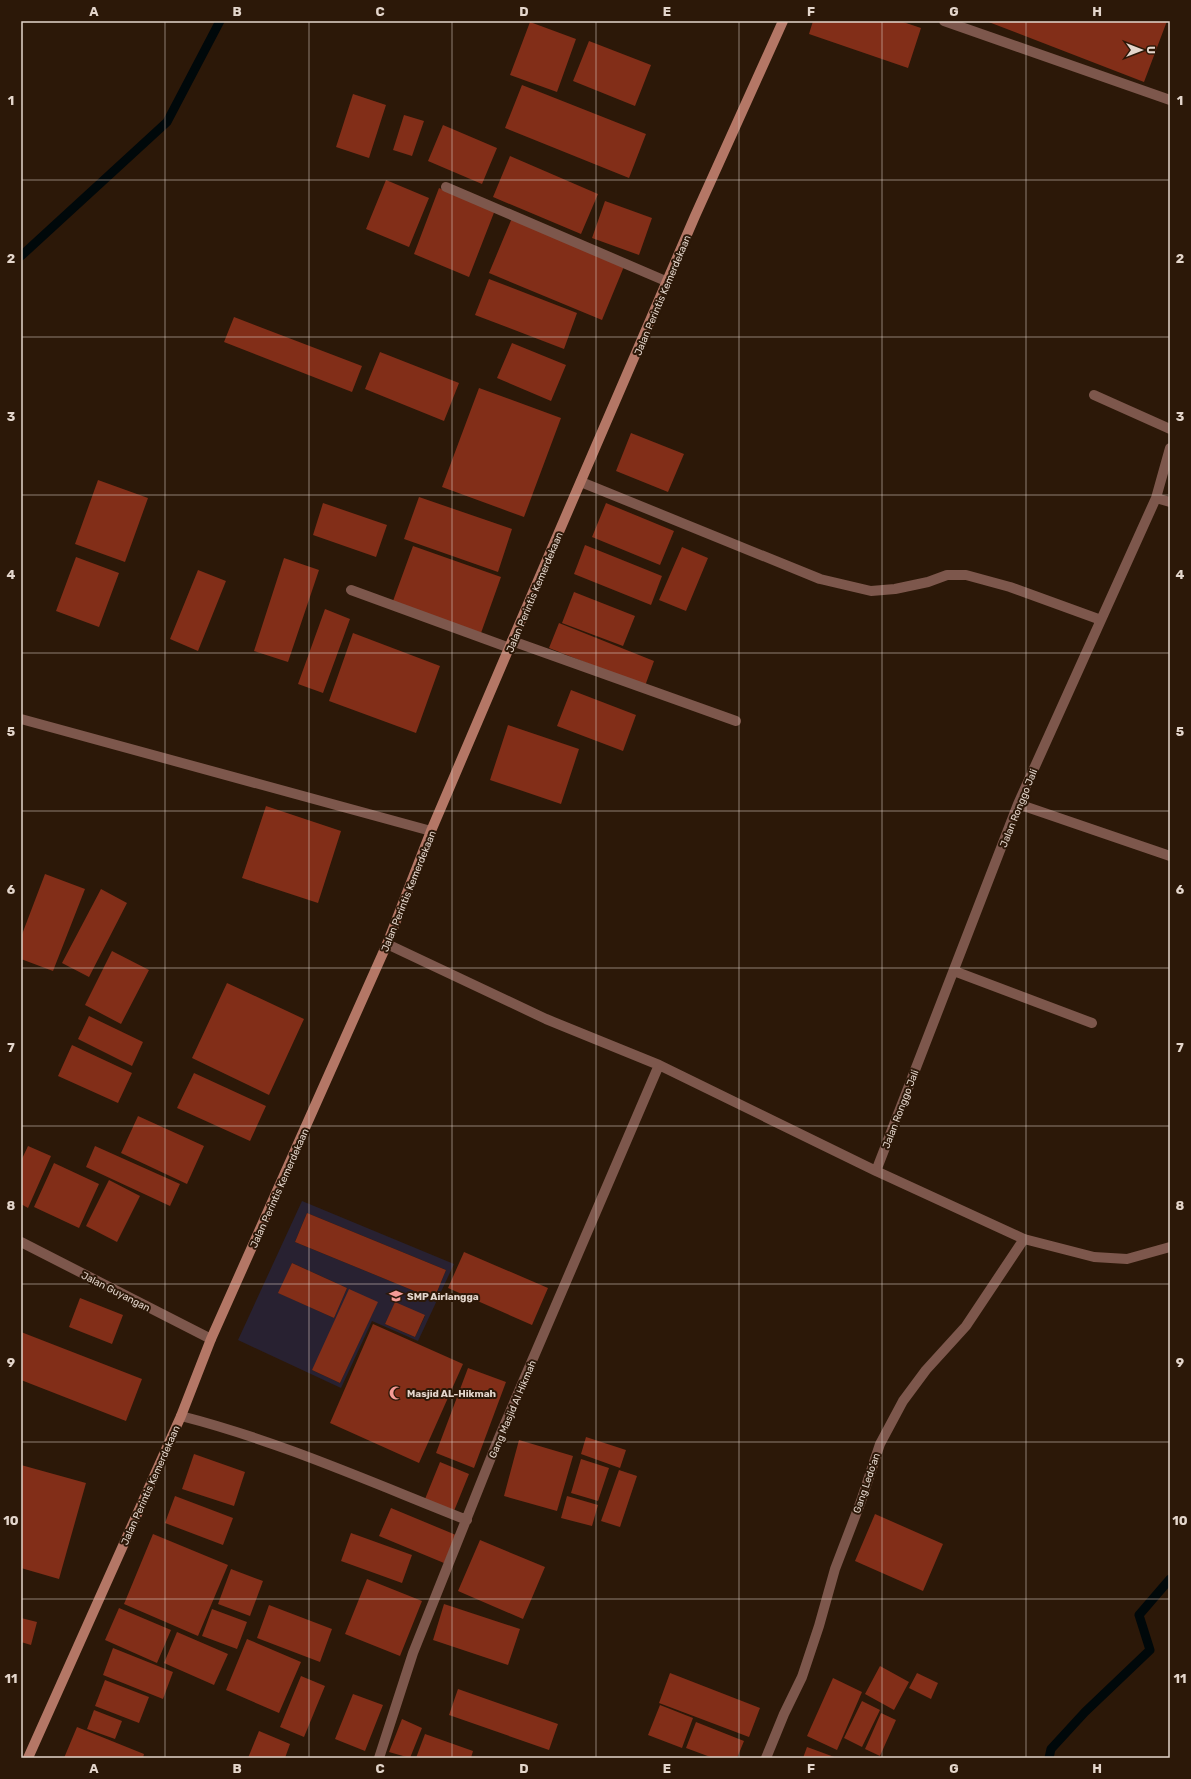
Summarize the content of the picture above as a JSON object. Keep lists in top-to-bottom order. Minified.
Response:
{"streets":{"main road":["Jalan Perintis Kemerdekaan"],"street":["Jalan Ronggo Jali","Jalan Guyangan","Gang Masjid Al Hikmah","Gang Ledo'an"]},"crossings":[["Jalan Perintis Kemerdekaan","Jalan Guyangan"]],"places":{"school or university":["SMP Airlangga"],"mosque":["Masjid AL-Hikmah"]},"north":"right","grid":{"columns":["A","B","C","D","E","F","G","H"],"rows":["1","2","3","4","5","6","7","8","9","10","11"]}}
